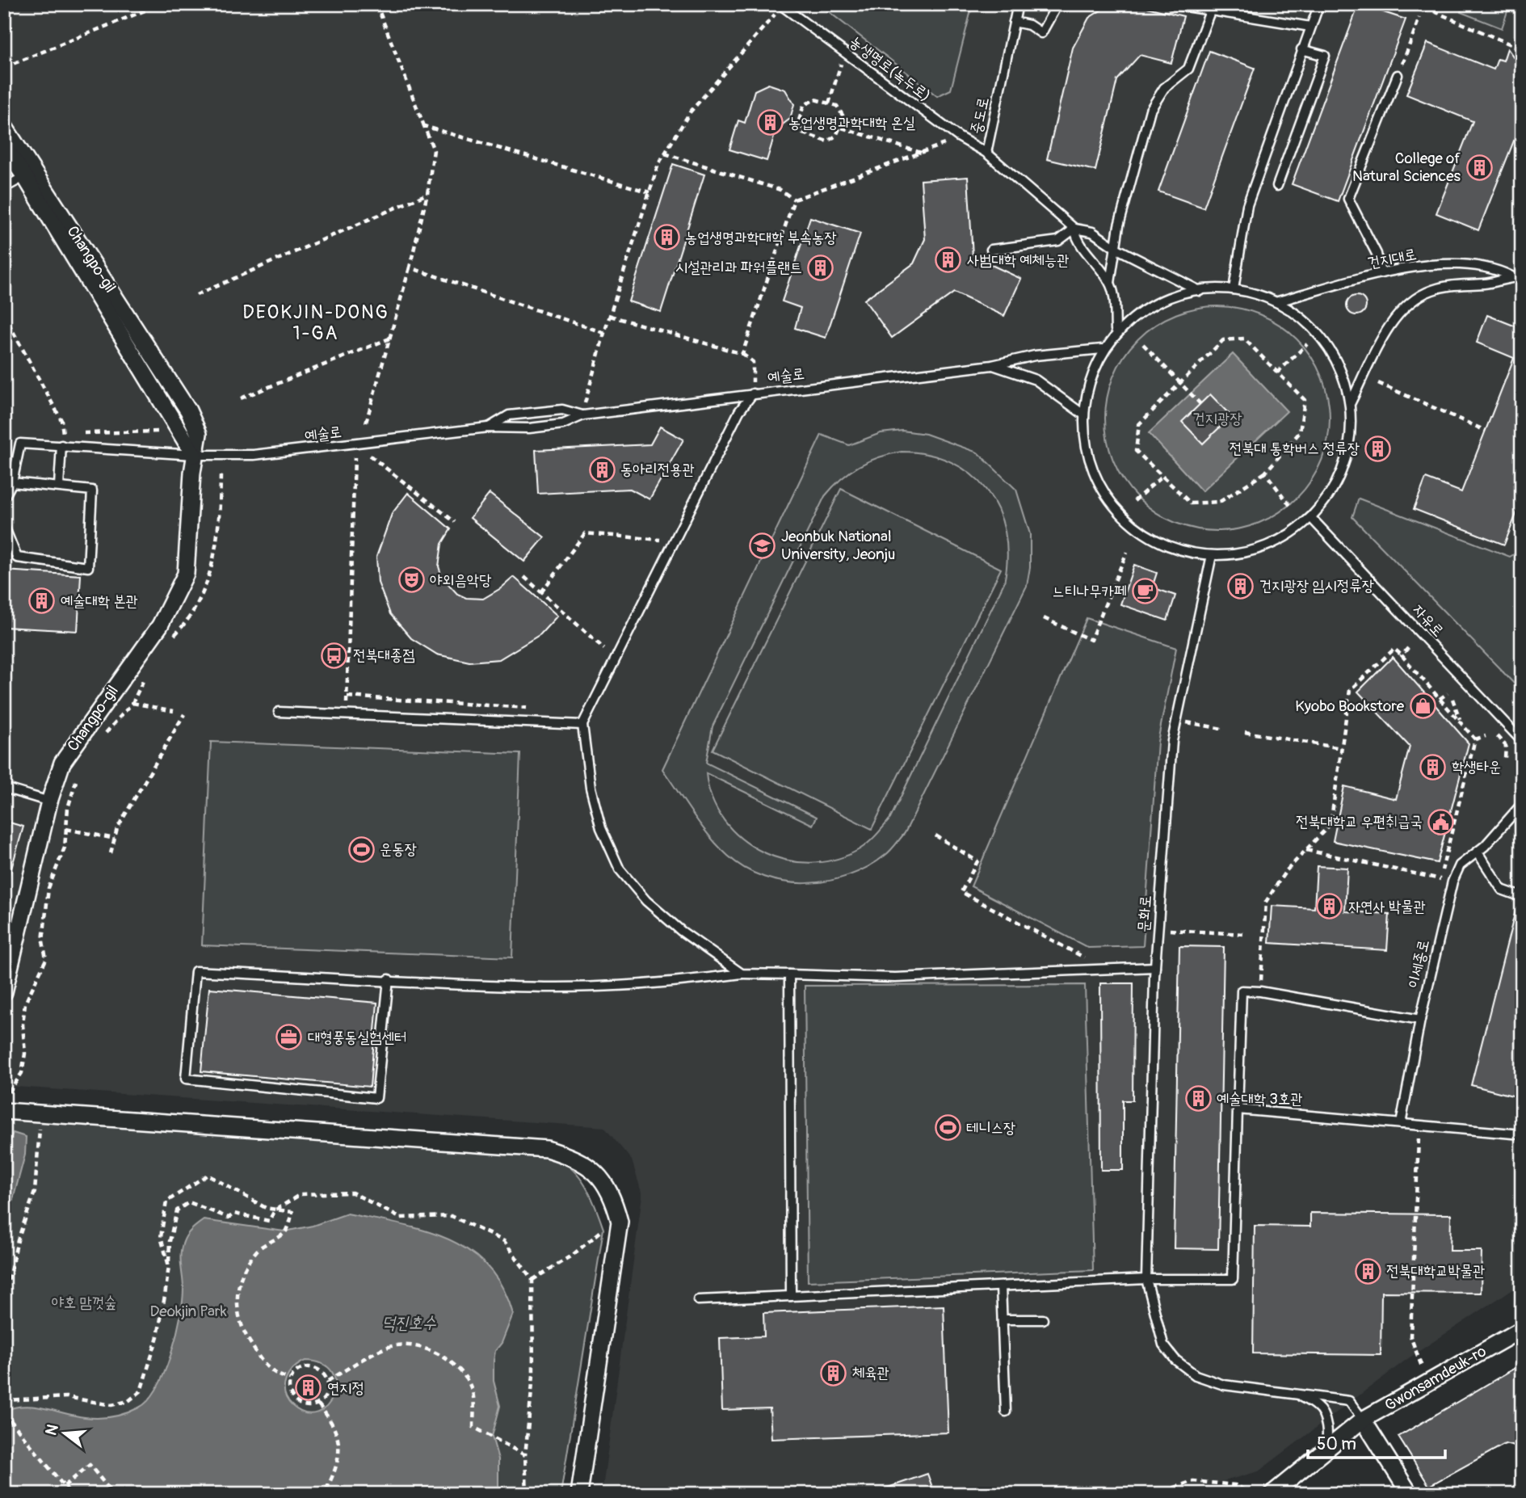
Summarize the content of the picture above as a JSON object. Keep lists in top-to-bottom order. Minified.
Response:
{"streets":{"street":["Changpo-gil","Gwonsamdeuk-ro"],"lane":["농생명로(녹두로)","중도로","건지대로","예술로","자유로","문화로","이세종로"]},"crossings":[["농생명로(녹두로)","중도로"],["Changpo-gil","예술로"],["문화로","Gwonsamdeuk-ro"]],"districts":["DEOKJIN-DONG 1-GA"],"water":["덕진호수"],"parks":["건지광장","야호 맘껏숲","Deokjin Park"],"places":{"building":["농업생명과학대학 온실","College of Natural Sciences","농업생명과학대학 부속농장","사범대학 예체능관","시설관리과 파워플랜트","전북대 통학버스 정류장","동아리전용관","건지광장 임시정류장","예술대학 본관","학생타운","자연사 박물관","예술대학 3호관","전북대학교박물관","체육관","연지정"],"school or university":["Jeonbuk National University, Jeonju"],"theatre":["야외음악당"],"cafe":["느티나무카페"],"bus stop":["전북대종점"],"shop":["Kyobo Bookstore"],"public building":["전북대학교 우편취급국"],"sports":["운동장","테니스장"],"office":["대형풍동실험센터"]},"scale_bar":"50 m","north":"left"}
